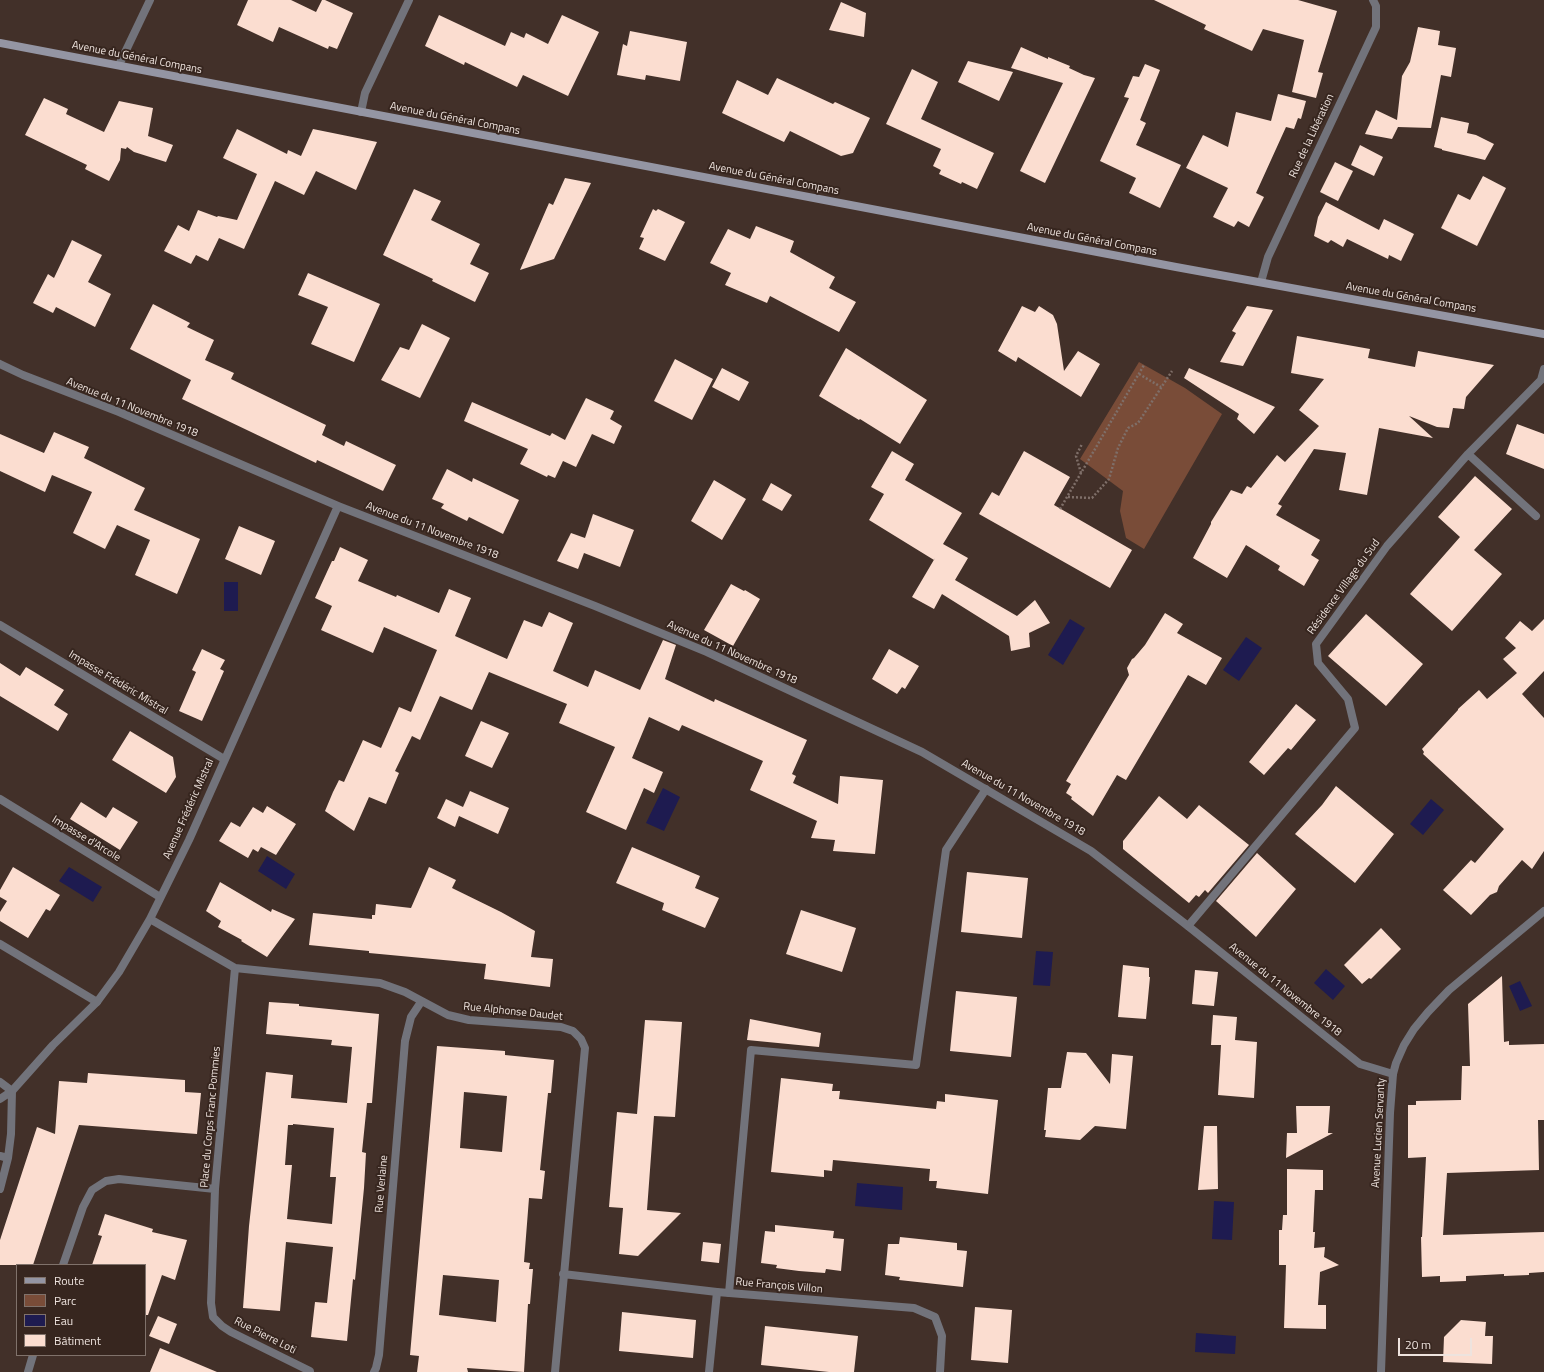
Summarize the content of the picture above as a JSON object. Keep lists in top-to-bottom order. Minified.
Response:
{"streets":{"main road":["Avenue du Général Compans"],"street":["Rue de la Libération","Avenue du 11 Novembre 1918","Résidence Village du Sud","Impasse Frédéric Mistral","Avenue Frédéric Mistral","Impasse d'Arcole","Rue Alphonse Daudet","Place du Corps Franc Pommies","Avenue Lucien Servanty","Rue Verlaine","Rue François Villon","Rue Pierre Loti"]},"crossings":[["Avenue du Général Compans","Rue de la Libération"],["Avenue du 11 Novembre 1918","Résidence Village du Sud"],["Avenue du 11 Novembre 1918","Avenue Frédéric Mistral"],["Avenue du 11 Novembre 1918","Avenue Lucien Servanty"],["Impasse Frédéric Mistral","Avenue Frédéric Mistral"],["Avenue Frédéric Mistral","Impasse d'Arcole"],["Avenue Frédéric Mistral","Rue Alphonse Daudet"],["Rue Alphonse Daudet","Place du Corps Franc Pommies"],["Rue Alphonse Daudet","Rue Verlaine"],["Rue Alphonse Daudet","Rue François Villon"],["Place du Corps Franc Pommies","Rue Pierre Loti"]],"legend":["Route","Parc","Eau","Bâtiment"],"scale_bar":"20 m"}
